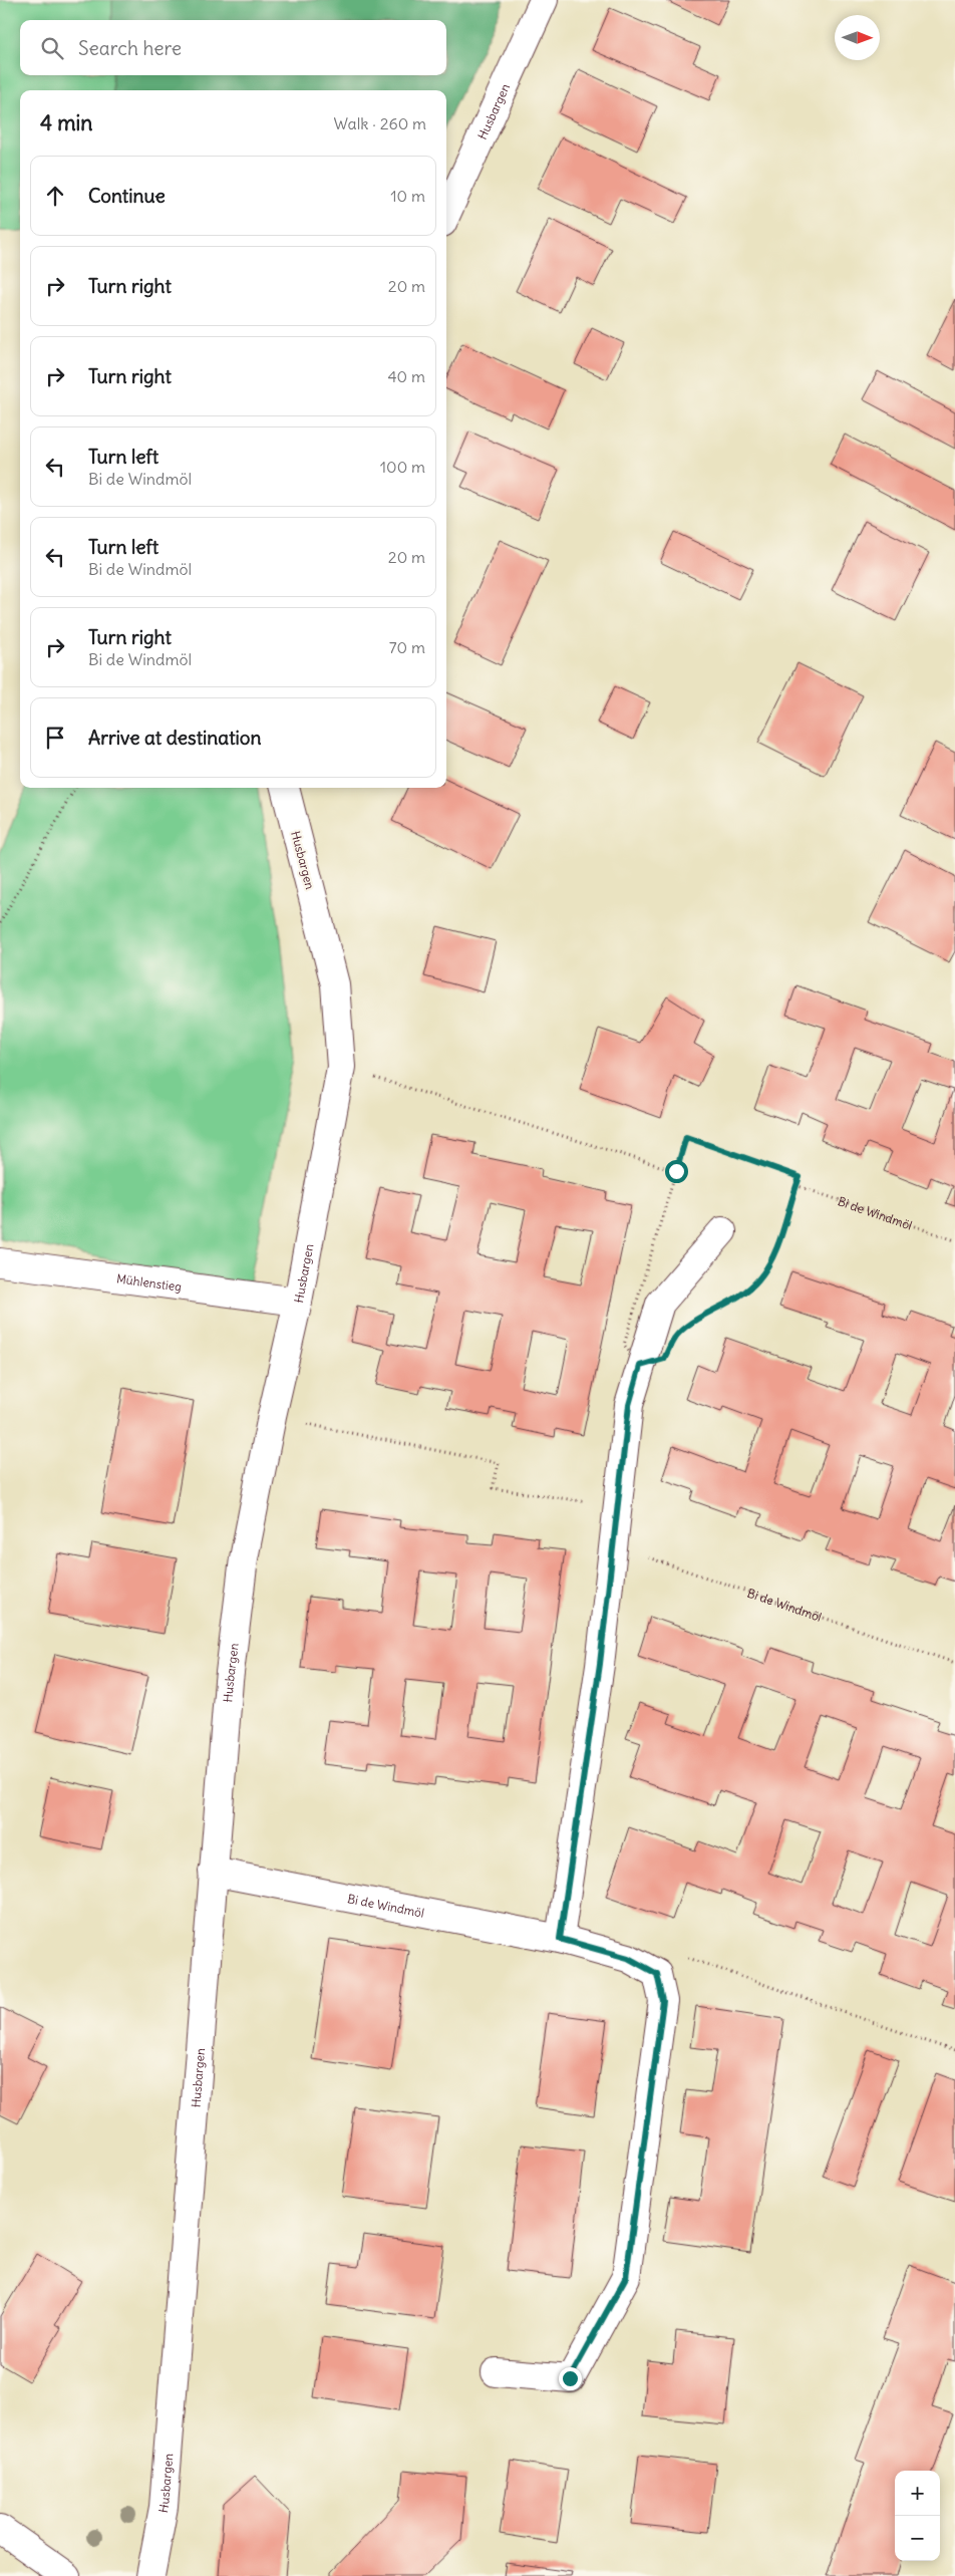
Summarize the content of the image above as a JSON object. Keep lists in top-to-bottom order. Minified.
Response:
{"streets":{"street":["Husbargen","Bi de Windmöl","Mühlenstieg"]},"crossings":[["Husbargen","Bi de Windmöl"],["Husbargen","Mühlenstieg"]],"north":"right","page":{"search":"Search here","heading":["4 min","Walk · 260 m"],"list":[["Continue","10 m"],["Turn right","20 m"],["Turn right","40 m"],["Turn left","Bi de Windmöl","100 m"],["Turn left","Bi de Windmöl","20 m"],["Turn right","Bi de Windmöl","70 m"],"Arrive at destination"],"map_buttons":["+","−"]}}
